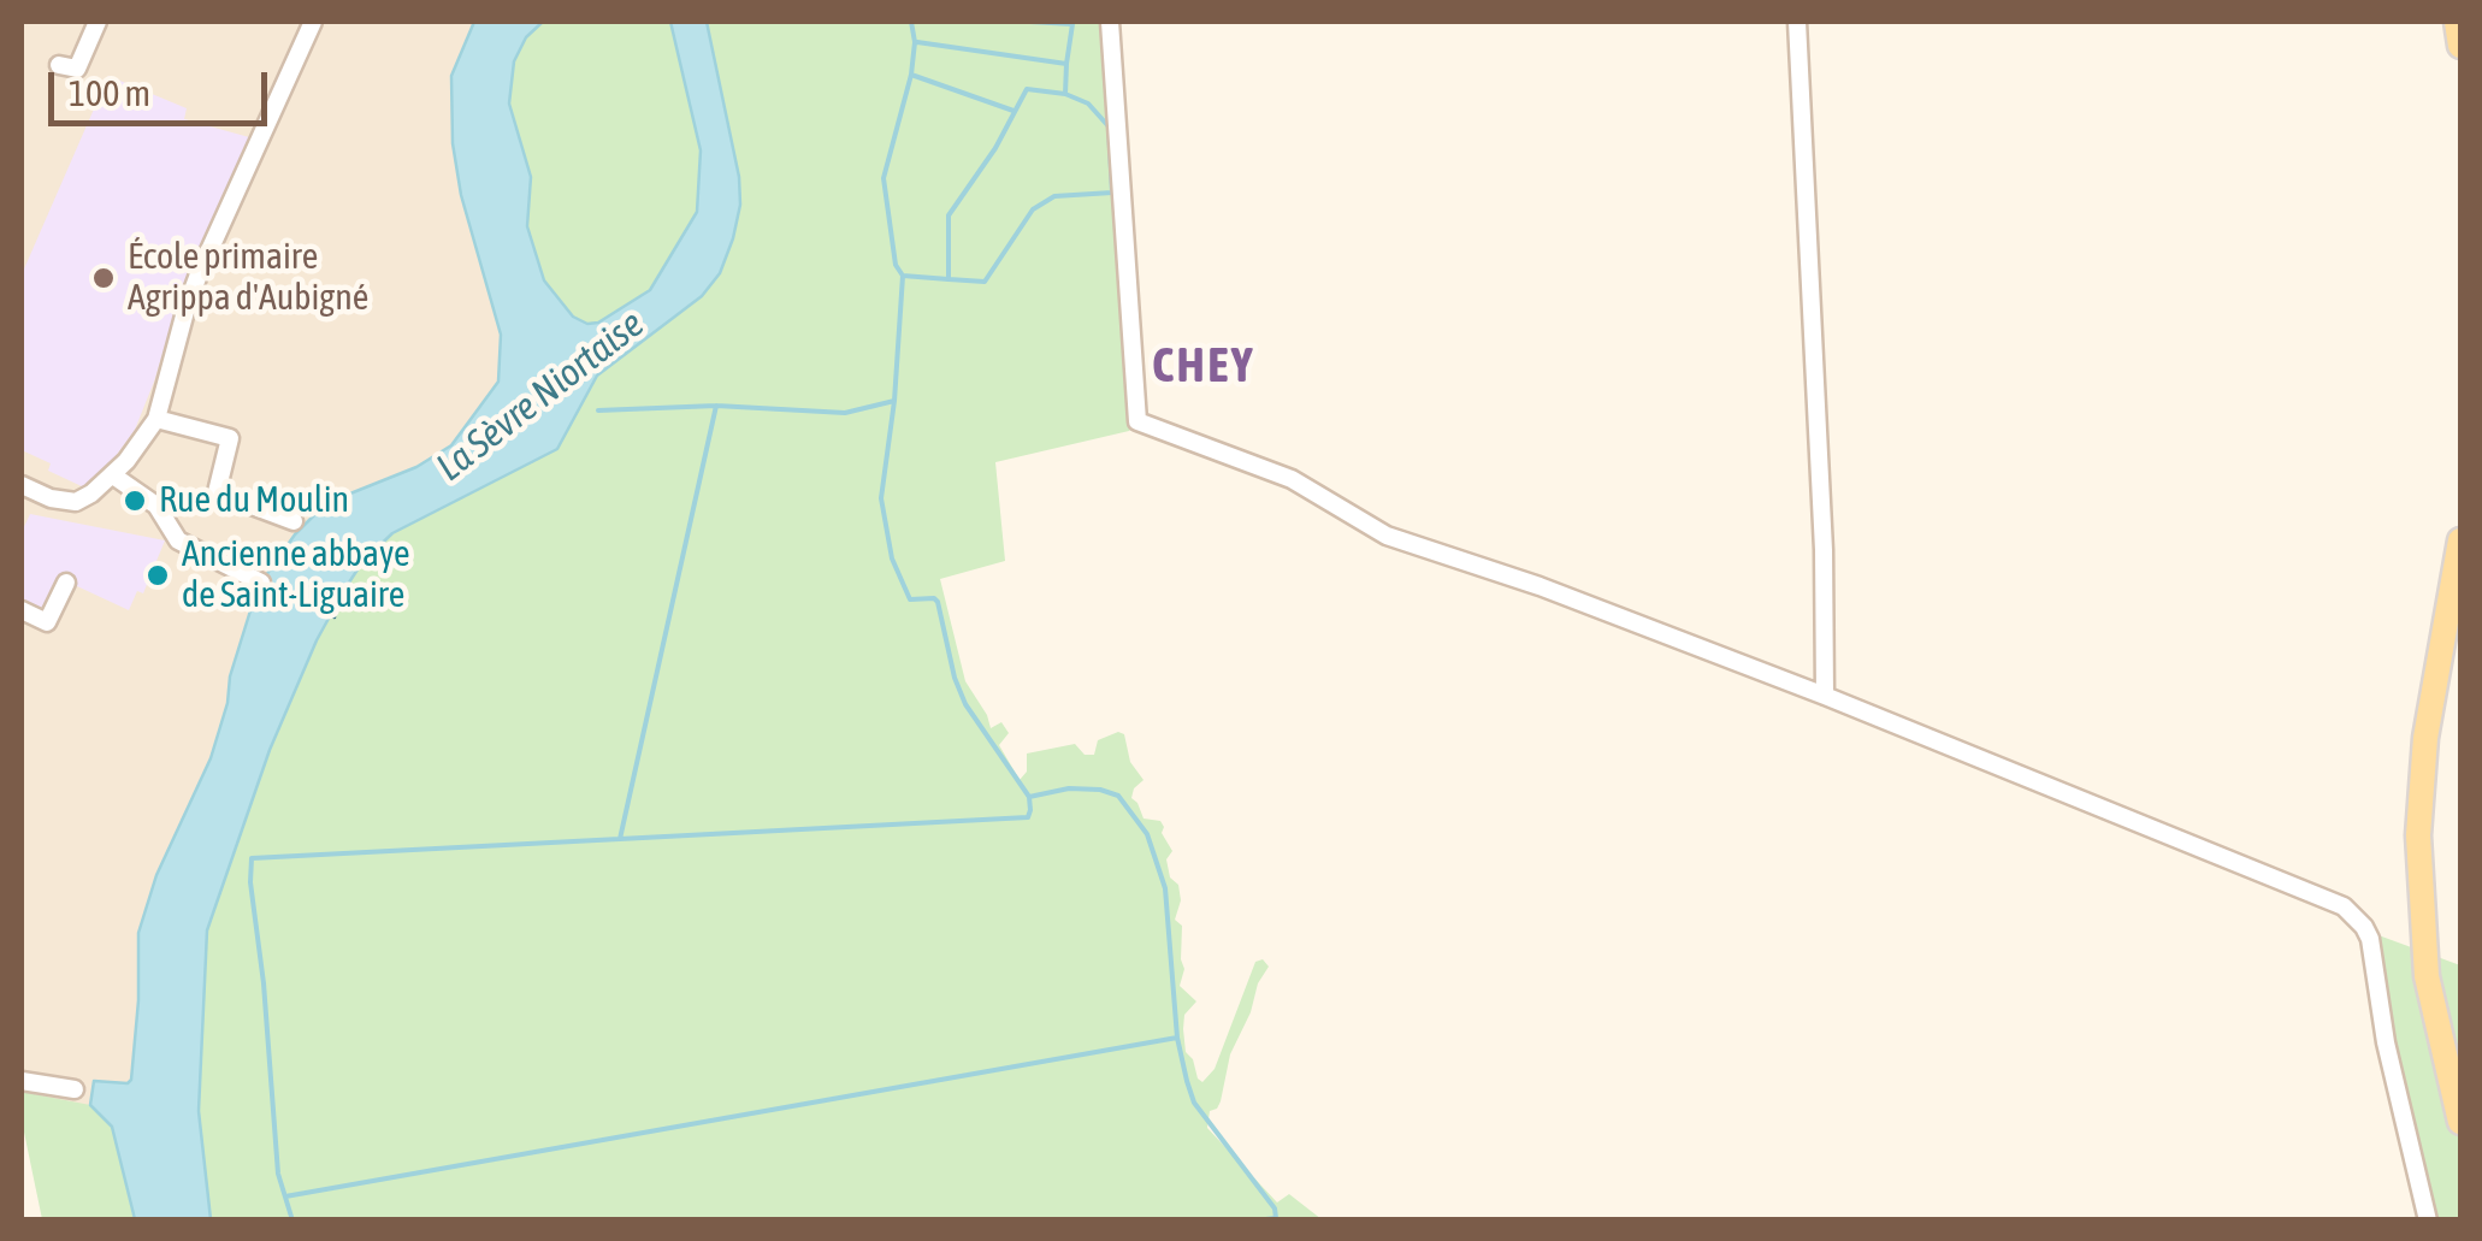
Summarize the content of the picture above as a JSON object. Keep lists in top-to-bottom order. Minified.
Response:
{"districts":["CHEY"],"water":["La Sèvre Niortaise"],"places":["École primaire Agrippa d'Aubigné","Rue du Moulin","Ancienne abbaye de Saint-Liguaire"],"scale_bar":"100 m"}
